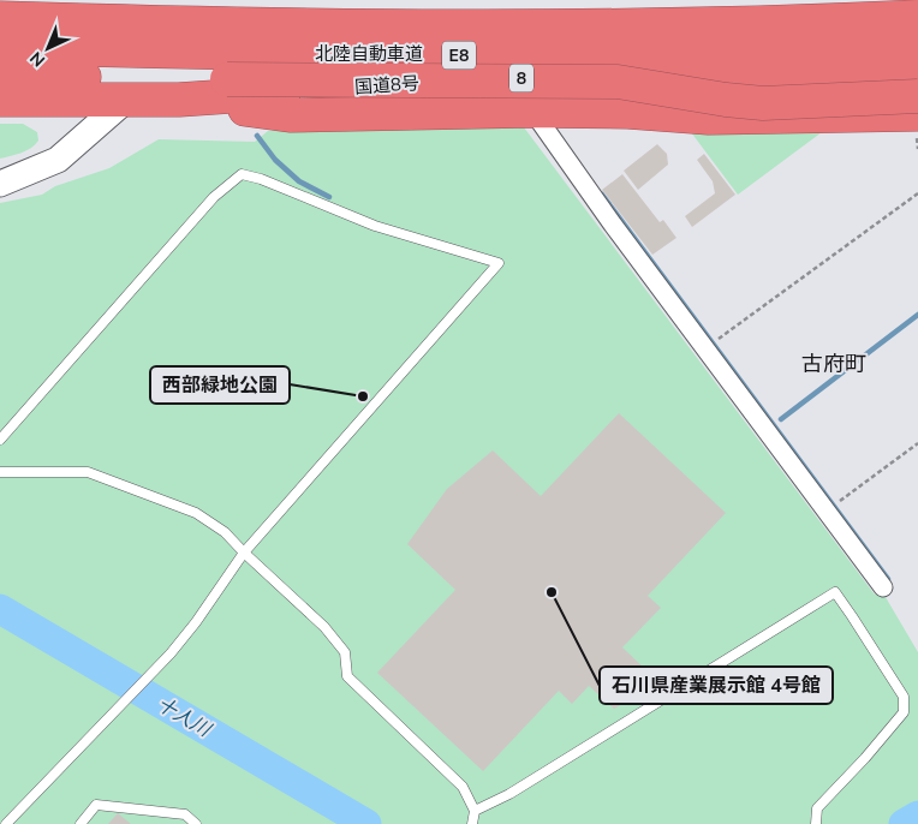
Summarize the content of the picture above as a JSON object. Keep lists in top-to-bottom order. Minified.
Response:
{"streets":{"highway":["北陸自動車道","E8","8","国道8号"]},"districts":["古府町"],"water":["十人川"],"places":["西部緑地公園","石川県産業展示館 4号館"],"north":"bottom left"}
